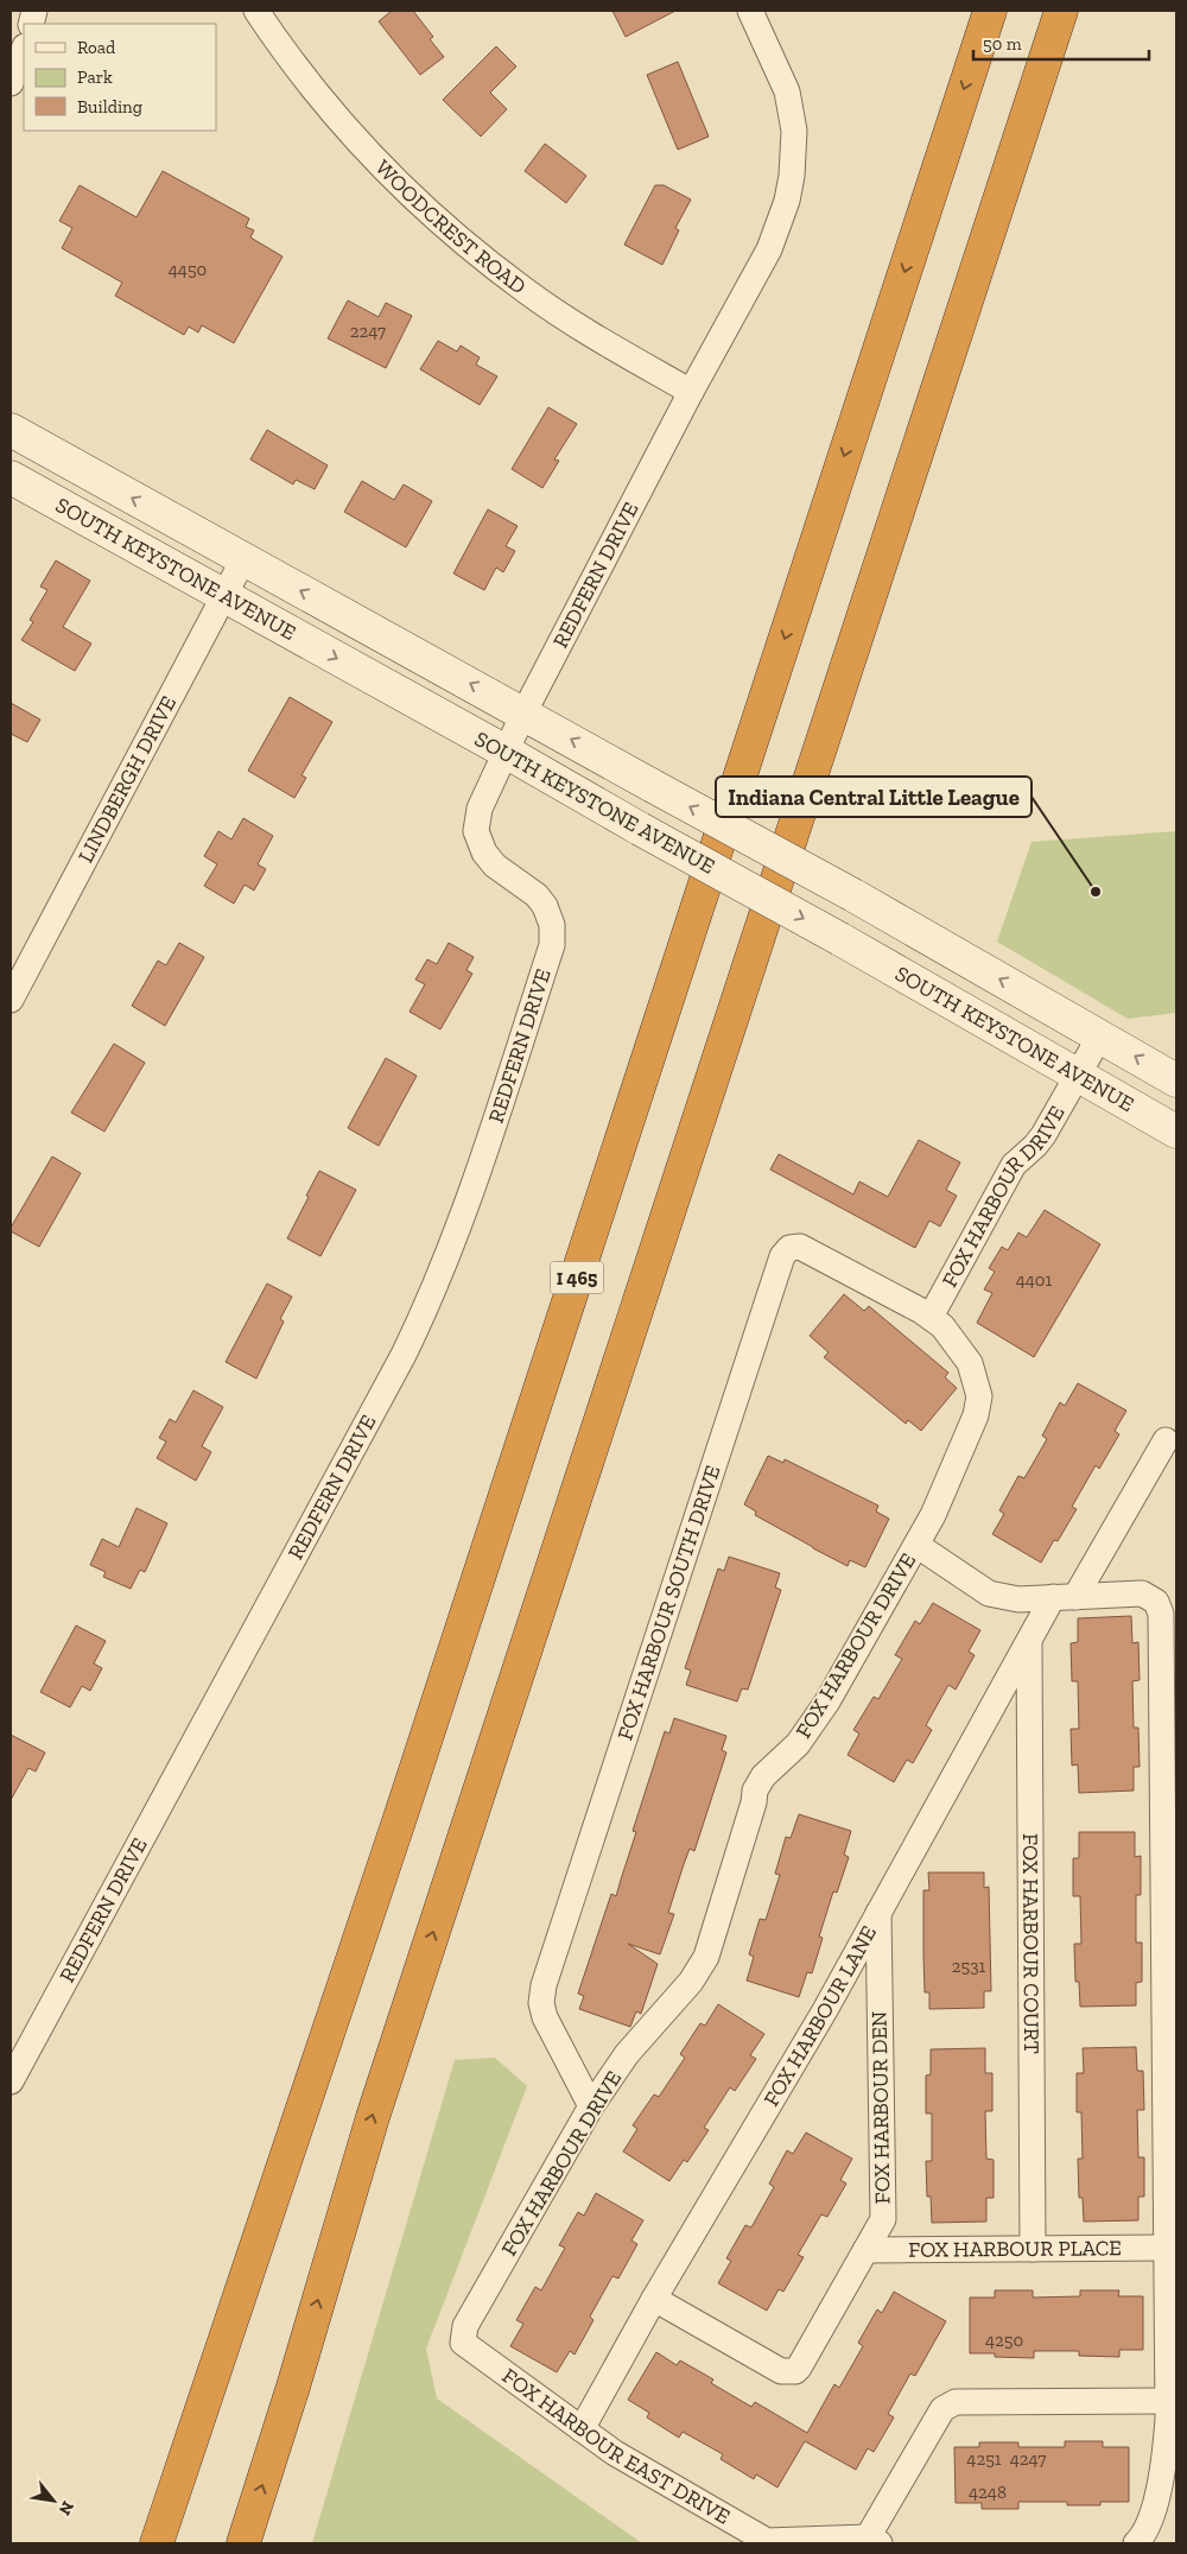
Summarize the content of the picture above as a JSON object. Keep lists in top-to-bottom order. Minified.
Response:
{"streets":{"highway":["I 465"],"main road":["SOUTH KEYSTONE AVENUE"],"street":["WOODCREST ROAD","REDFERN DRIVE","LINDBERGH DRIVE","FOX HARBOUR DRIVE","FOX HARBOUR SOUTH DRIVE","FOX HARBOUR COURT","FOX HARBOUR LANE","FOX HARBOUR DEN","FOX HARBOUR PLACE","FOX HARBOUR EAST DRIVE"]},"crossings":[["WOODCREST ROAD","REDFERN DRIVE"],["SOUTH KEYSTONE AVENUE","REDFERN DRIVE"],["SOUTH KEYSTONE AVENUE","LINDBERGH DRIVE"],["SOUTH KEYSTONE AVENUE","FOX HARBOUR DRIVE"],["FOX HARBOUR DRIVE","FOX HARBOUR SOUTH DRIVE"],["FOX HARBOUR DRIVE","FOX HARBOUR EAST DRIVE"],["FOX HARBOUR COURT","FOX HARBOUR LANE"],["FOX HARBOUR COURT","FOX HARBOUR PLACE"],["FOX HARBOUR LANE","FOX HARBOUR DEN"],["FOX HARBOUR LANE","FOX HARBOUR EAST DRIVE"],["FOX HARBOUR DEN","FOX HARBOUR PLACE"]],"places":["Indiana Central Little League"],"house_numbers":["4450","2247","4401","2531","4250","4251","4247","4248"],"legend":["Road","Park","Building"],"scale_bar":"50 m","north":"bottom right"}
